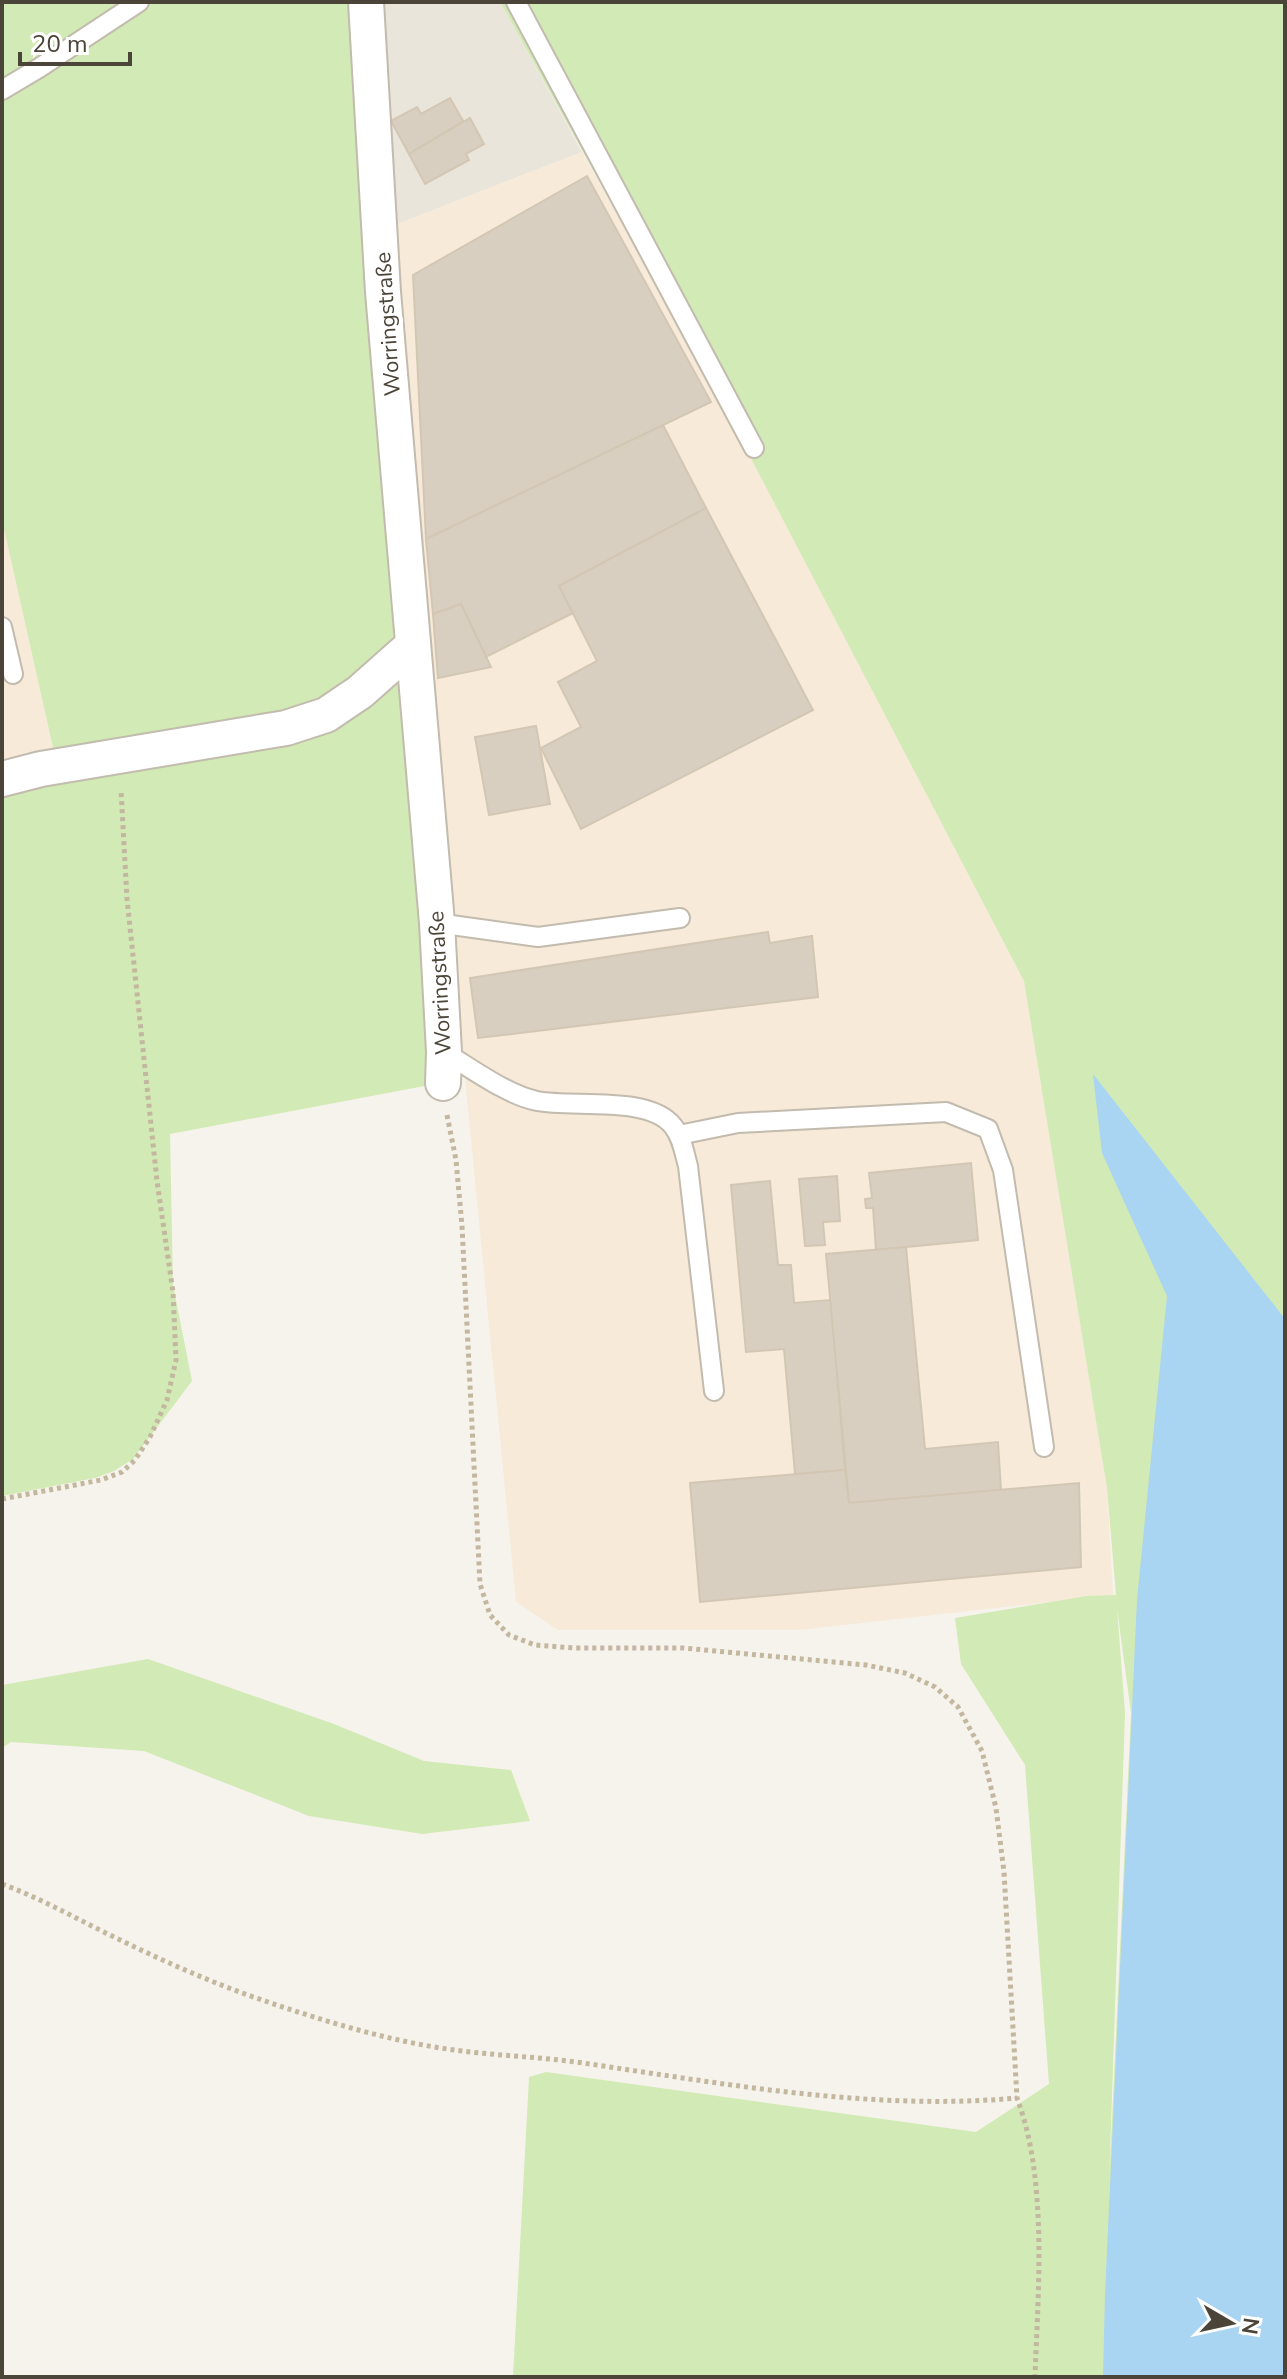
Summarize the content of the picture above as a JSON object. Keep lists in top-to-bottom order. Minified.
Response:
{"streets":{"street":["Worringstraße"]},"scale_bar":"20 m","north":"right"}
